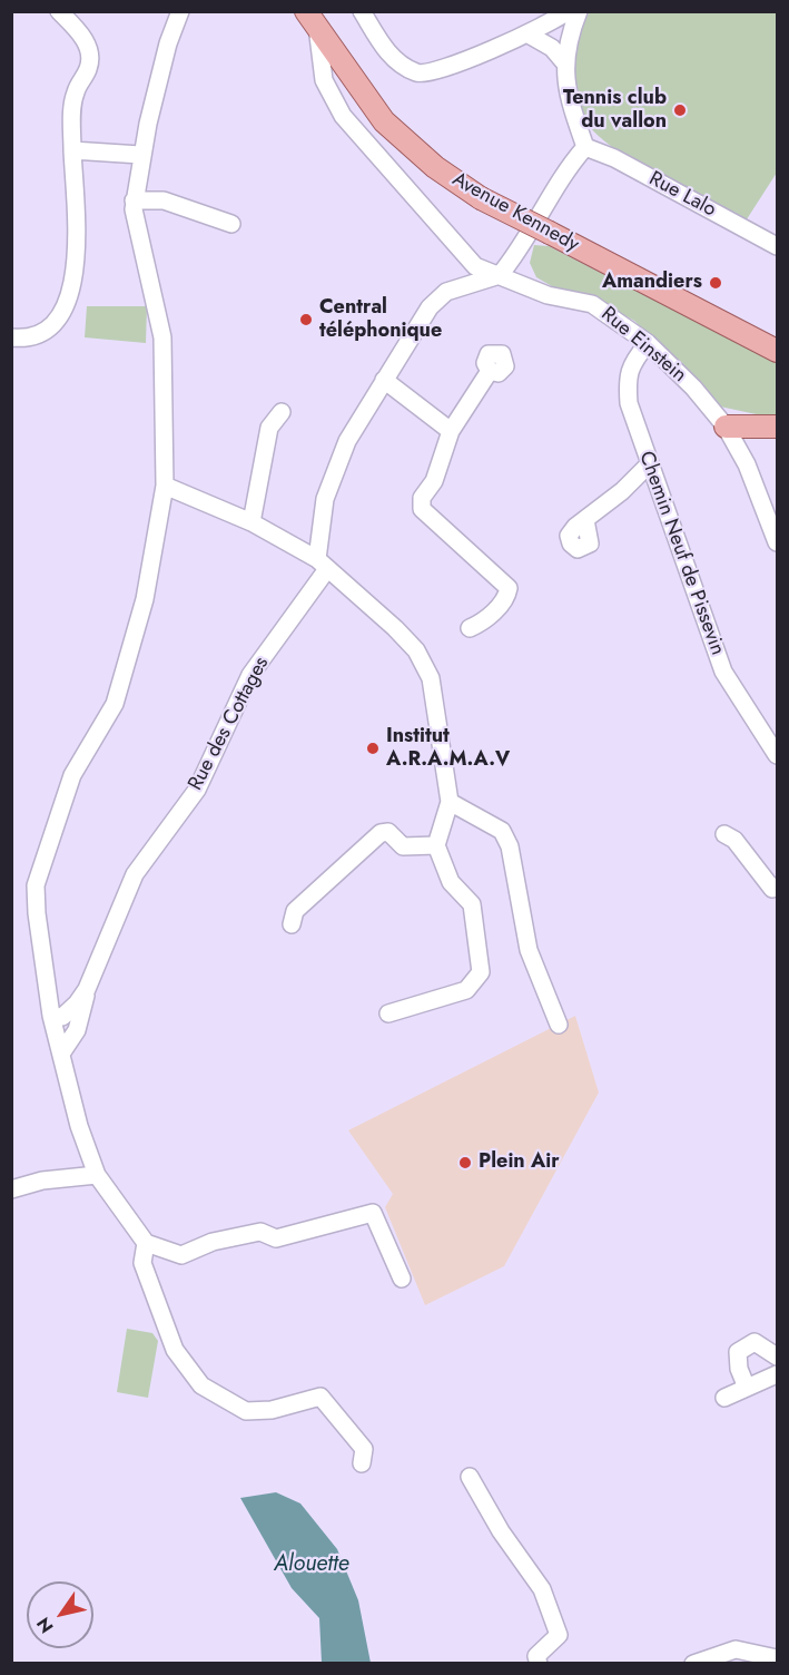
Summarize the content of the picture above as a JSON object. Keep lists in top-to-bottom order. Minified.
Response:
{"streets":{"main road":["Avenue Kennedy"],"street":["Rue Lalo","Rue Einstein","Chemin Neuf de Pissevin","Rue des Cottages"]},"crossings":[["Avenue Kennedy","Rue Einstein"],["Rue Einstein","Chemin Neuf de Pissevin"],["Rue Einstein","Rue des Cottages"]],"water":["Alouette"],"places":["Tennis club du vallon","Amandiers","Central téléphonique","Institut A.R.A.M.A.V","Plein Air"],"north":"bottom left"}
